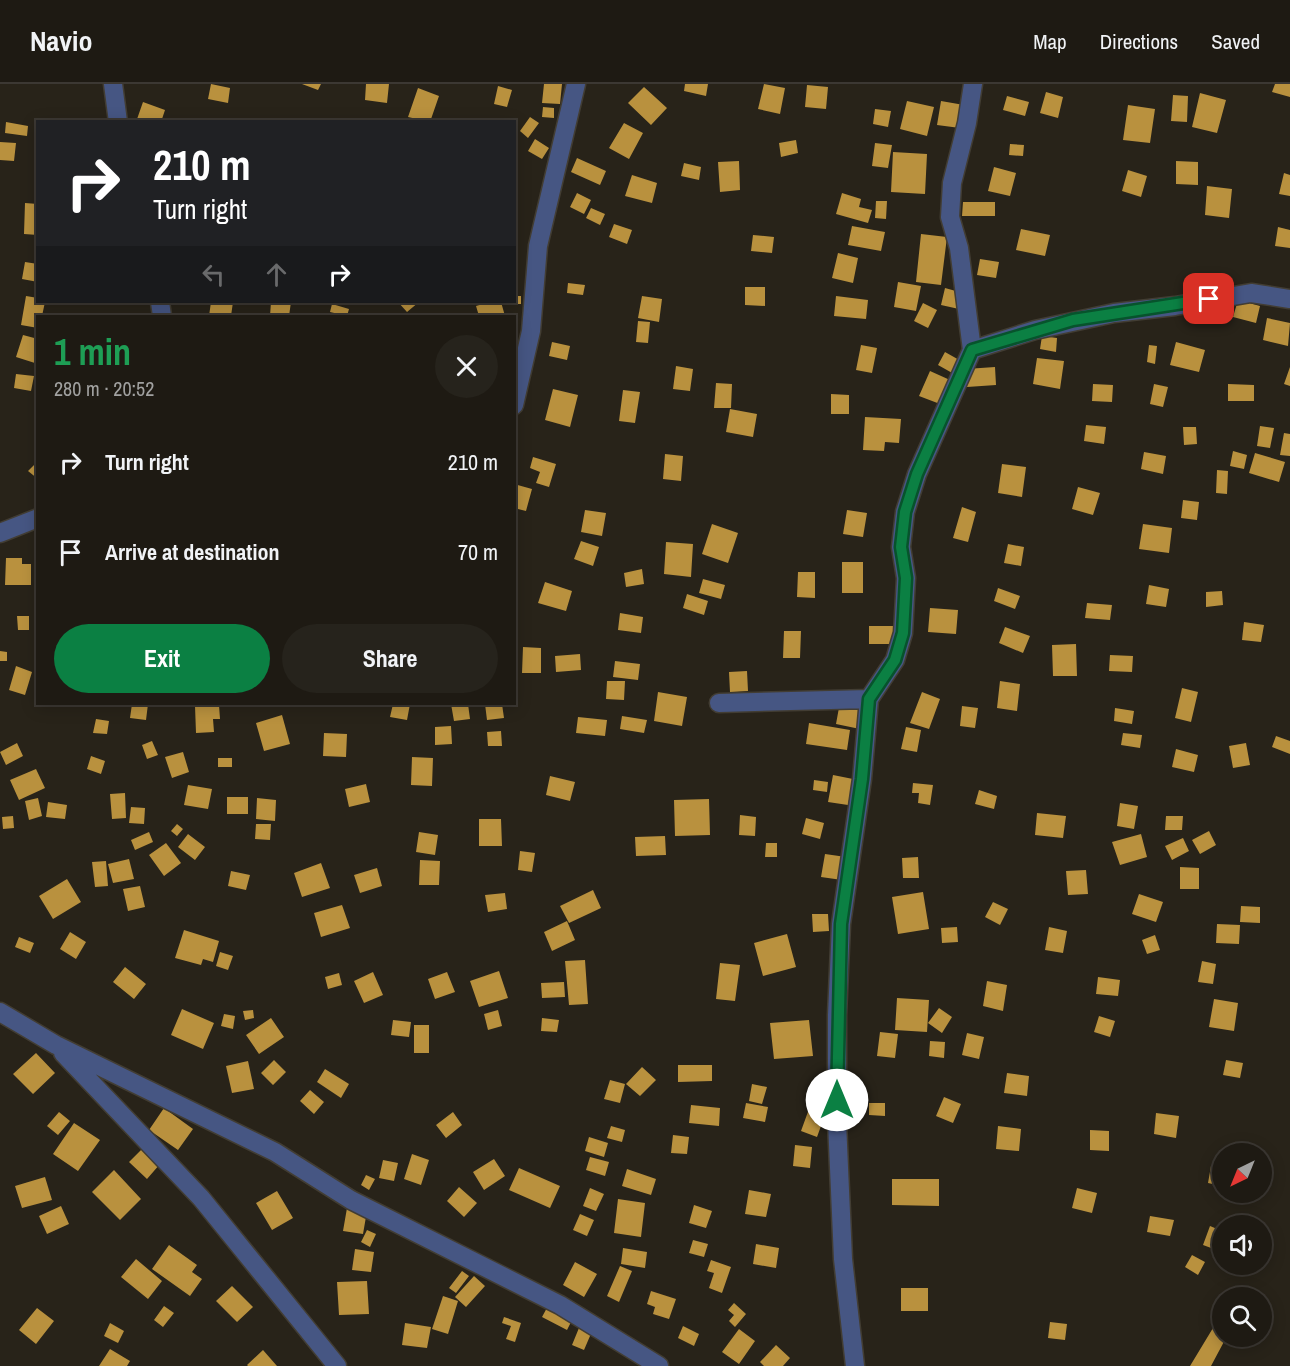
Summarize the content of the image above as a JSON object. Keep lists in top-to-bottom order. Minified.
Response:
{"north":"bottom left","page":{"header":"Navio","nav":["Map","Directions","Saved"],"turn":["210 m","Turn right"],"heading":["1 min","280 m · 20:52"],"list":[{"name":"Turn right","value":"210 m"},{"name":"Arrive at destination","value":"70 m"}],"buttons":["Exit","Share"]}}
